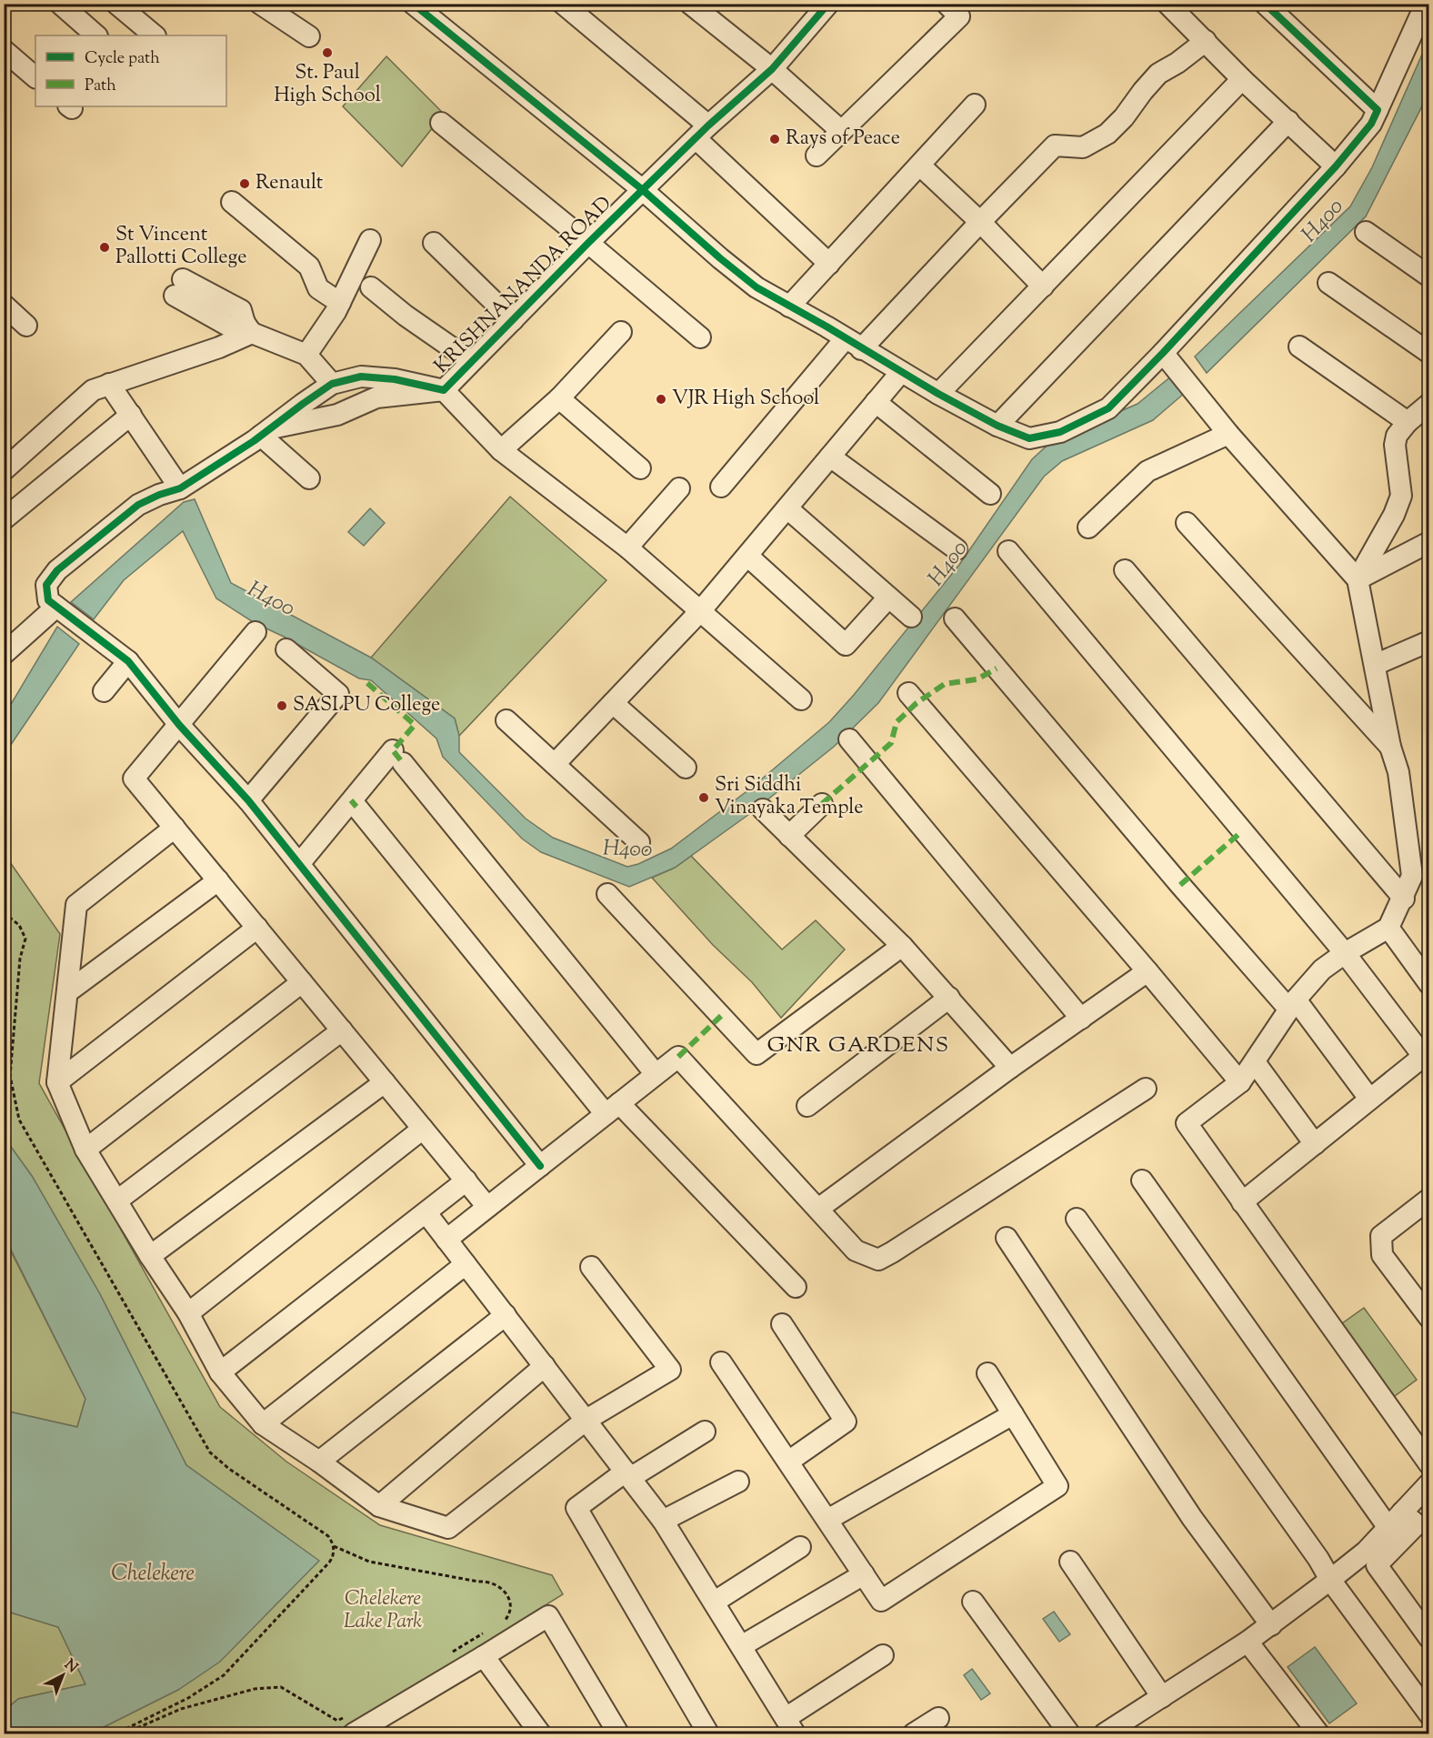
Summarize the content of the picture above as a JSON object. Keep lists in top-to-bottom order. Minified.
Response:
{"streets":{"street":["KRISHNANANDA ROAD"]},"districts":["GNR GARDENS"],"water":["H400","Chelekere"],"parks":["Chelekere Lake Park"],"places":["St. Paul High School","Rays of Peace","Renault","St Vincent Pallotti College","VJR High School","SASI PU College","Sri Siddhi Vinayaka Temple"],"legend":["Cycle path","Path"],"north":"top right"}
